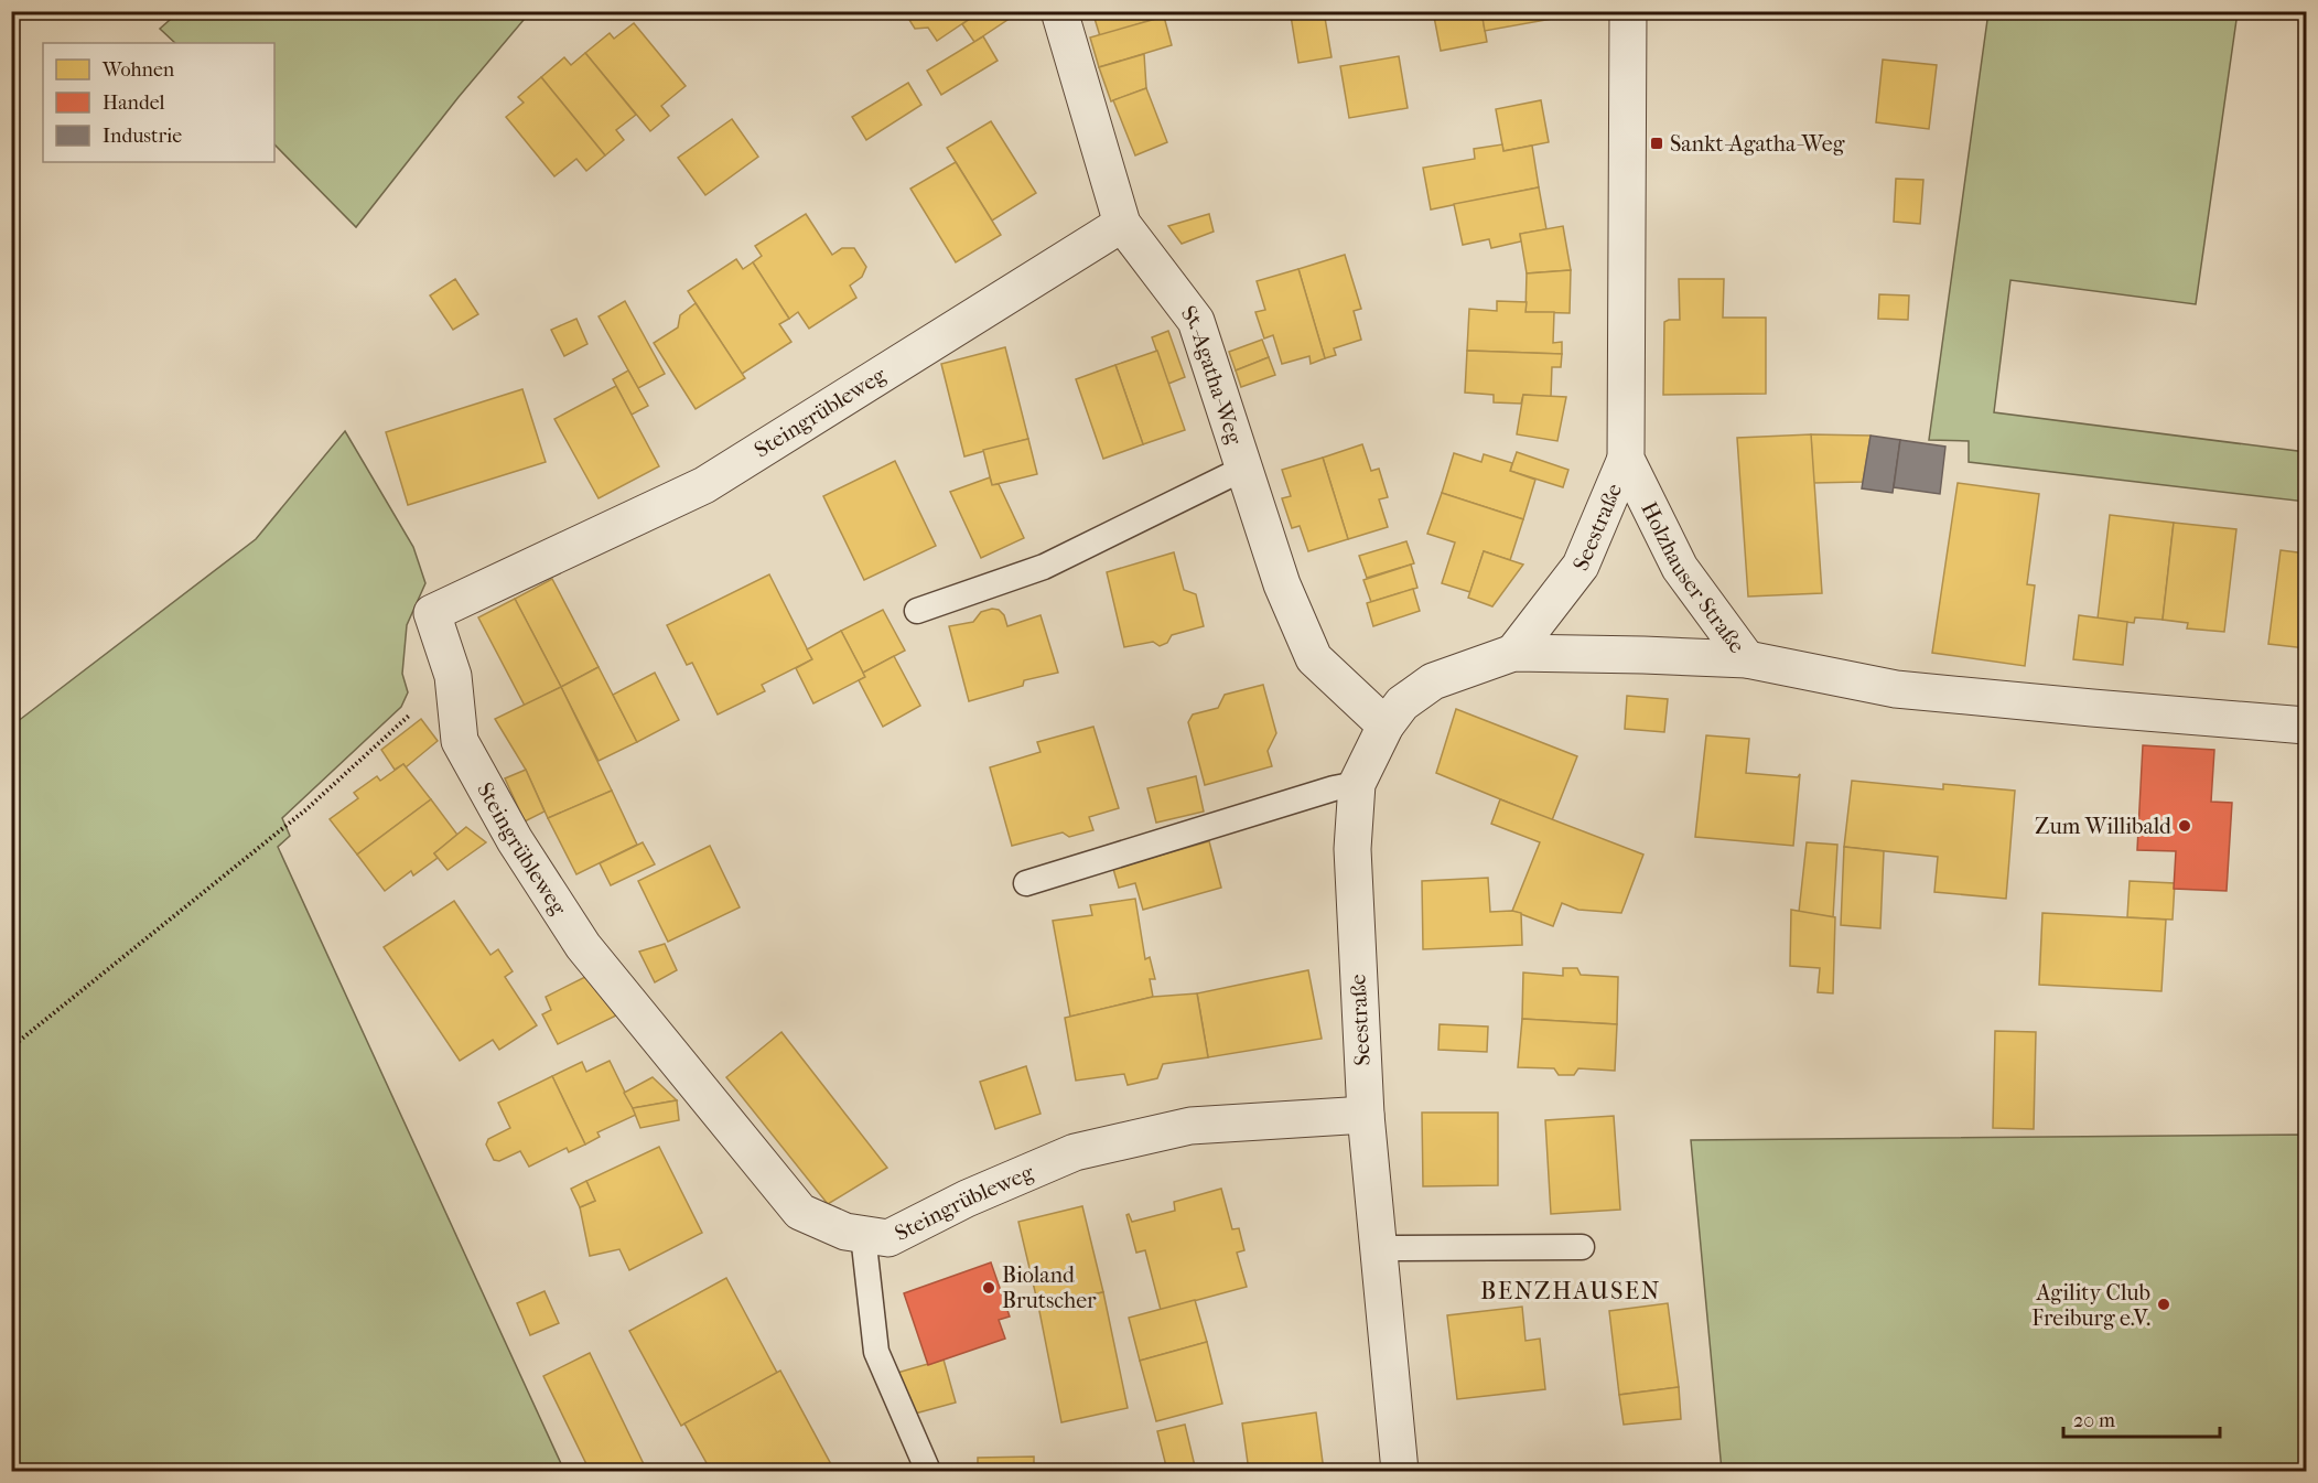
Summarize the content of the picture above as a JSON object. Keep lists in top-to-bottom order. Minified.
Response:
{"streets":{"street":["St.-Agatha-Weg","Steingrübleweg","Seestraße","Holzhauser Straße"]},"crossings":[["St.-Agatha-Weg","Steingrübleweg"],["St.-Agatha-Weg","Seestraße"],["Steingrübleweg","Seestraße"],["Seestraße","Holzhauser Straße"]],"districts":["BENZHAUSEN"],"places":{"transit":["Sankt-Agatha-Weg"],"other":["Zum Willibald","Bioland Brutscher","Agility Club Freiburg e.V."]},"legend":["Wohnen","Handel","Industrie"],"scale_bar":"20 m"}
